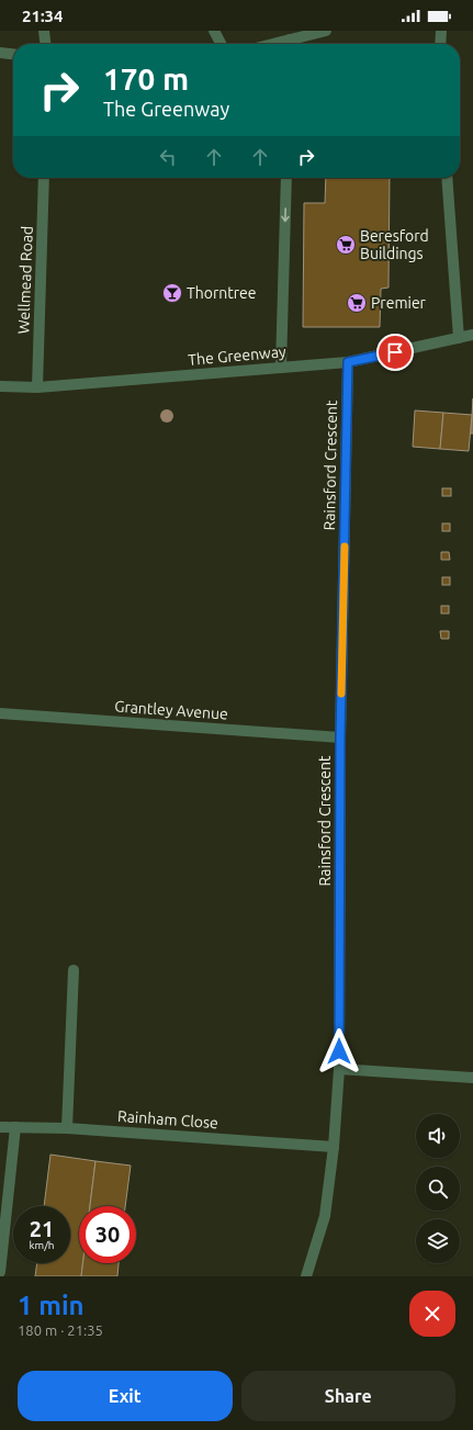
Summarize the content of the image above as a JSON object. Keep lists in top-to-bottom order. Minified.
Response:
{"streets":{"street":["Wellmead Road","The Greenway","Rainsford Crescent","Grantley Avenue","Rainham Close"]},"crossings":[["Wellmead Road","The Greenway"],["The Greenway","Rainsford Crescent"],["Rainsford Crescent","Grantley Avenue"],["Rainsford Crescent","Rainham Close"]],"places":{"supermarket":["Beresford Buildings","Premier"],"bar":["Thorntree"]},"page":{"status":"21:34","turn":["170 m","The Greenway"],"speed":"21 km/h","limit":"30","heading":["1 min","180 m · 21:35"],"buttons":["Exit","Share"]}}
